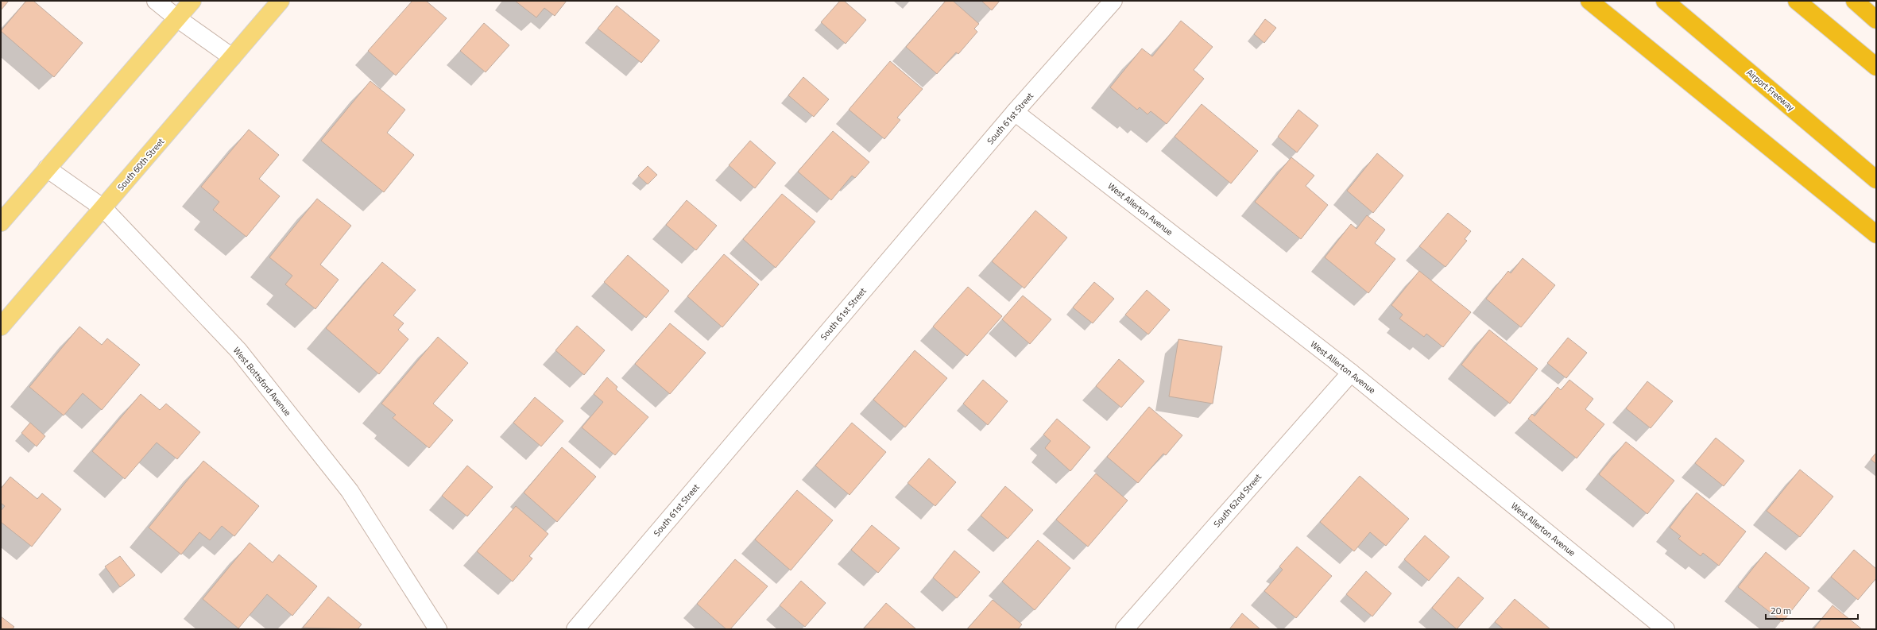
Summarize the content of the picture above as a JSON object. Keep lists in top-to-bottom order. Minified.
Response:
{"streets":{"highway":["Airport Freeway"],"main road":["South 60th Street"],"street":["South 61st Street","West Allerton Avenue","West Bottsford Avenue","South 62nd Street"]},"crossings":[["South 61st Street","West Allerton Avenue"],["South 60th Street","West Bottsford Avenue"],["West Allerton Avenue","South 62nd Street"]],"scale_bar":"20 m"}
